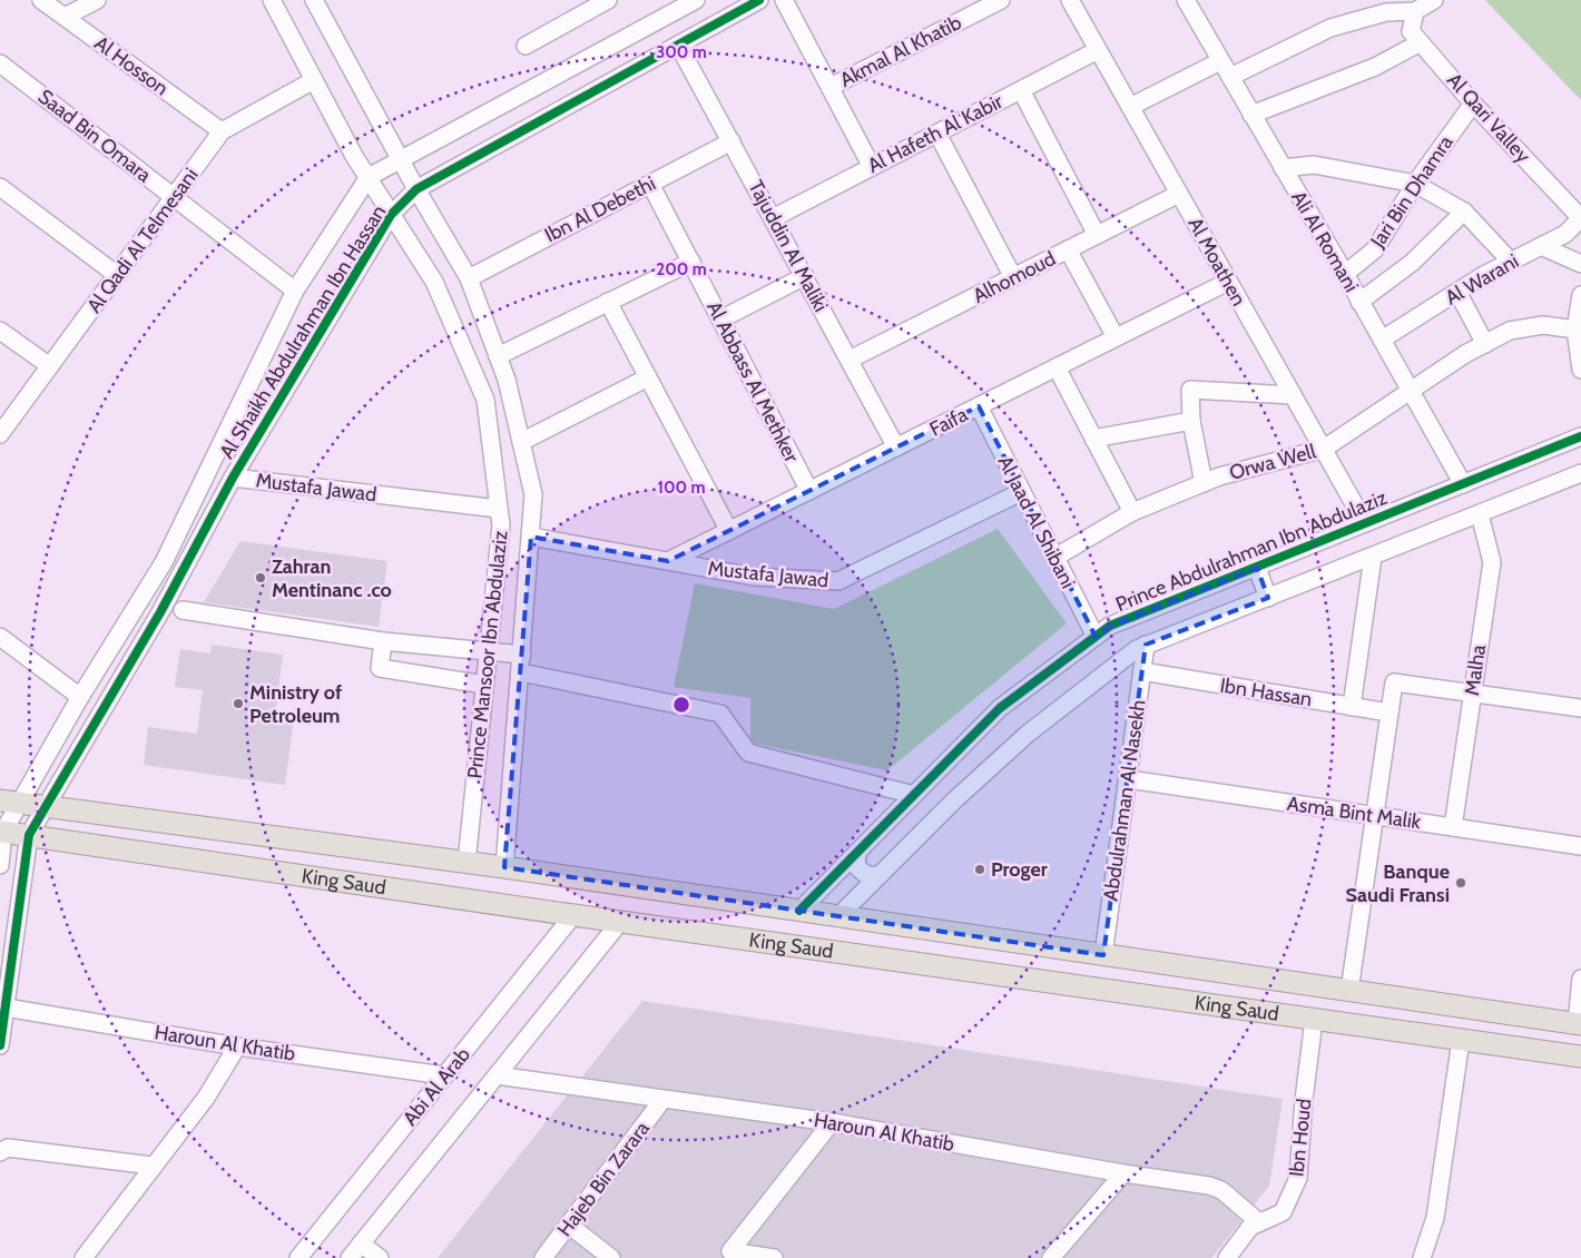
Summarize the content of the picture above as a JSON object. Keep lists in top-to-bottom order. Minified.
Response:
{"streets":{"main road":["King Saud"],"street":["Akmal Al Khatib","Al Hosson","Al Qari Valley","Al Hafeth Al Kabir","Saad Bin Omara","Jari Bin Dhamra","Ibn Al Debethi","Al Qadi Al Telmesani","Ali Al Romani","Tajuddin Al Maliki","Al Moathen","Alhomoud","Al Warani","Al Shaikh Abdulrahman Ibn Hassan","Al Abbass Al Methker","Faifa","Orwa Well","Mustafa Jawad","Al Jaad Al Shibani","Prince Abdulrahman Ibn Abdulaziz","Prince Mansoor Ibn Abdulaziz","Malha","Ibn Hassan","Abdulrahman Al Nasekh","Asma Bint Malik","Haroun Al Khatib","Abi Al Arab","Ibn Houd","Hajeb Bin Zarara"]},"crossings":[["Al Hosson","Al Qadi Al Telmesani"],["Al Qari Valley","Jari Bin Dhamra"],["Al Qari Valley","Al Warani"],["Al Hafeth Al Kabir","Tajuddin Al Maliki"],["Al Hafeth Al Kabir","Al Moathen"],["Saad Bin Omara","Al Qadi Al Telmesani"],["Saad Bin Omara","Al Shaikh Abdulrahman Ibn Hassan"],["Jari Bin Dhamra","Ali Al Romani"],["Ibn Al Debethi","Tajuddin Al Maliki"],["Ibn Al Debethi","Al Abbass Al Methker"],["Ibn Al Debethi","Prince Mansoor Ibn Abdulaziz"],["Al Qadi Al Telmesani","Prince Mansoor Ibn Abdulaziz"],["Ali Al Romani","Al Warani"],["Ali Al Romani","Orwa Well"],["Ali Al Romani","Prince Abdulrahman Ibn Abdulaziz"],["Tajuddin Al Maliki","Alhomoud"],["Tajuddin Al Maliki","Al Shaikh Abdulrahman Ibn Hassan"],["Tajuddin Al Maliki","Faifa"],["Al Moathen","Alhomoud"],["Al Moathen","Faifa"],["Al Moathen","Orwa Well"],["Al Moathen","Prince Abdulrahman Ibn Abdulaziz"],["Al Shaikh Abdulrahman Ibn Hassan","Mustafa Jawad"],["Al Shaikh Abdulrahman Ibn Hassan","Prince Mansoor Ibn Abdulaziz"],["Al Shaikh Abdulrahman Ibn Hassan","King Saud"],["Al Abbass Al Methker","Faifa"],["Faifa","Mustafa Jawad"],["Faifa","Al Jaad Al Shibani"],["Orwa Well","Al Jaad Al Shibani"],["Mustafa Jawad","Al Jaad Al Shibani"],["Mustafa Jawad","Prince Mansoor Ibn Abdulaziz"],["Al Jaad Al Shibani","Prince Abdulrahman Ibn Abdulaziz"],["Prince Abdulrahman Ibn Abdulaziz","King Saud"],["Prince Mansoor Ibn Abdulaziz","King Saud"],["Malha","Asma Bint Malik"],["Ibn Hassan","Abdulrahman Al Nasekh"],["Abdulrahman Al Nasekh","Asma Bint Malik"],["Abdulrahman Al Nasekh","King Saud"],["King Saud","Abi Al Arab"],["King Saud","Ibn Houd"],["Haroun Al Khatib","Abi Al Arab"],["Haroun Al Khatib","Ibn Houd"],["Haroun Al Khatib","Hajeb Bin Zarara"]],"places":["Zahran Mentinanc .co","Ministry of Petroleum","Proger","Banque Saudi Fransi"],"rings":["300 m","200 m","100 m"]}
